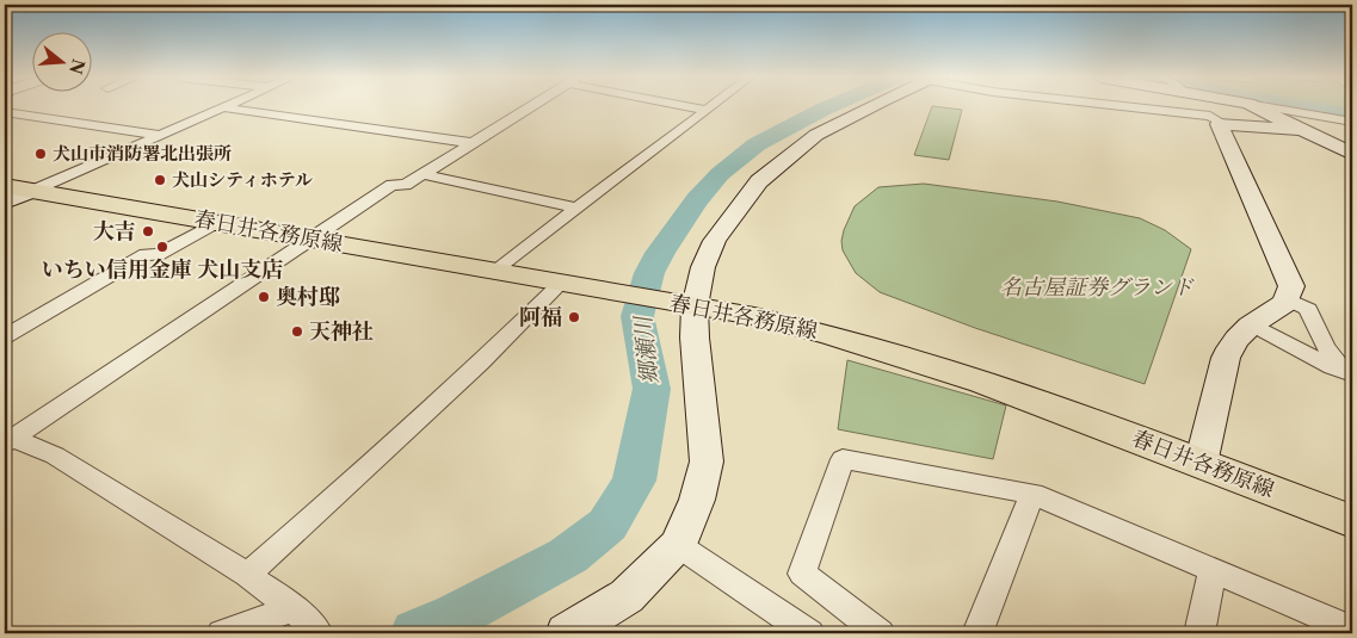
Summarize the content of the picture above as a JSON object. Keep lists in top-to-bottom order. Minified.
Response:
{"streets":{"main road":["春日井各務原線"]},"water":["郷瀬川"],"parks":["名古屋証券グランド"],"places":["犬山市消防署北出張所","犬山シティホテル","大吉","いちい信用金庫 犬山支店","奥村邸","阿福","天神社"],"north":"right"}
